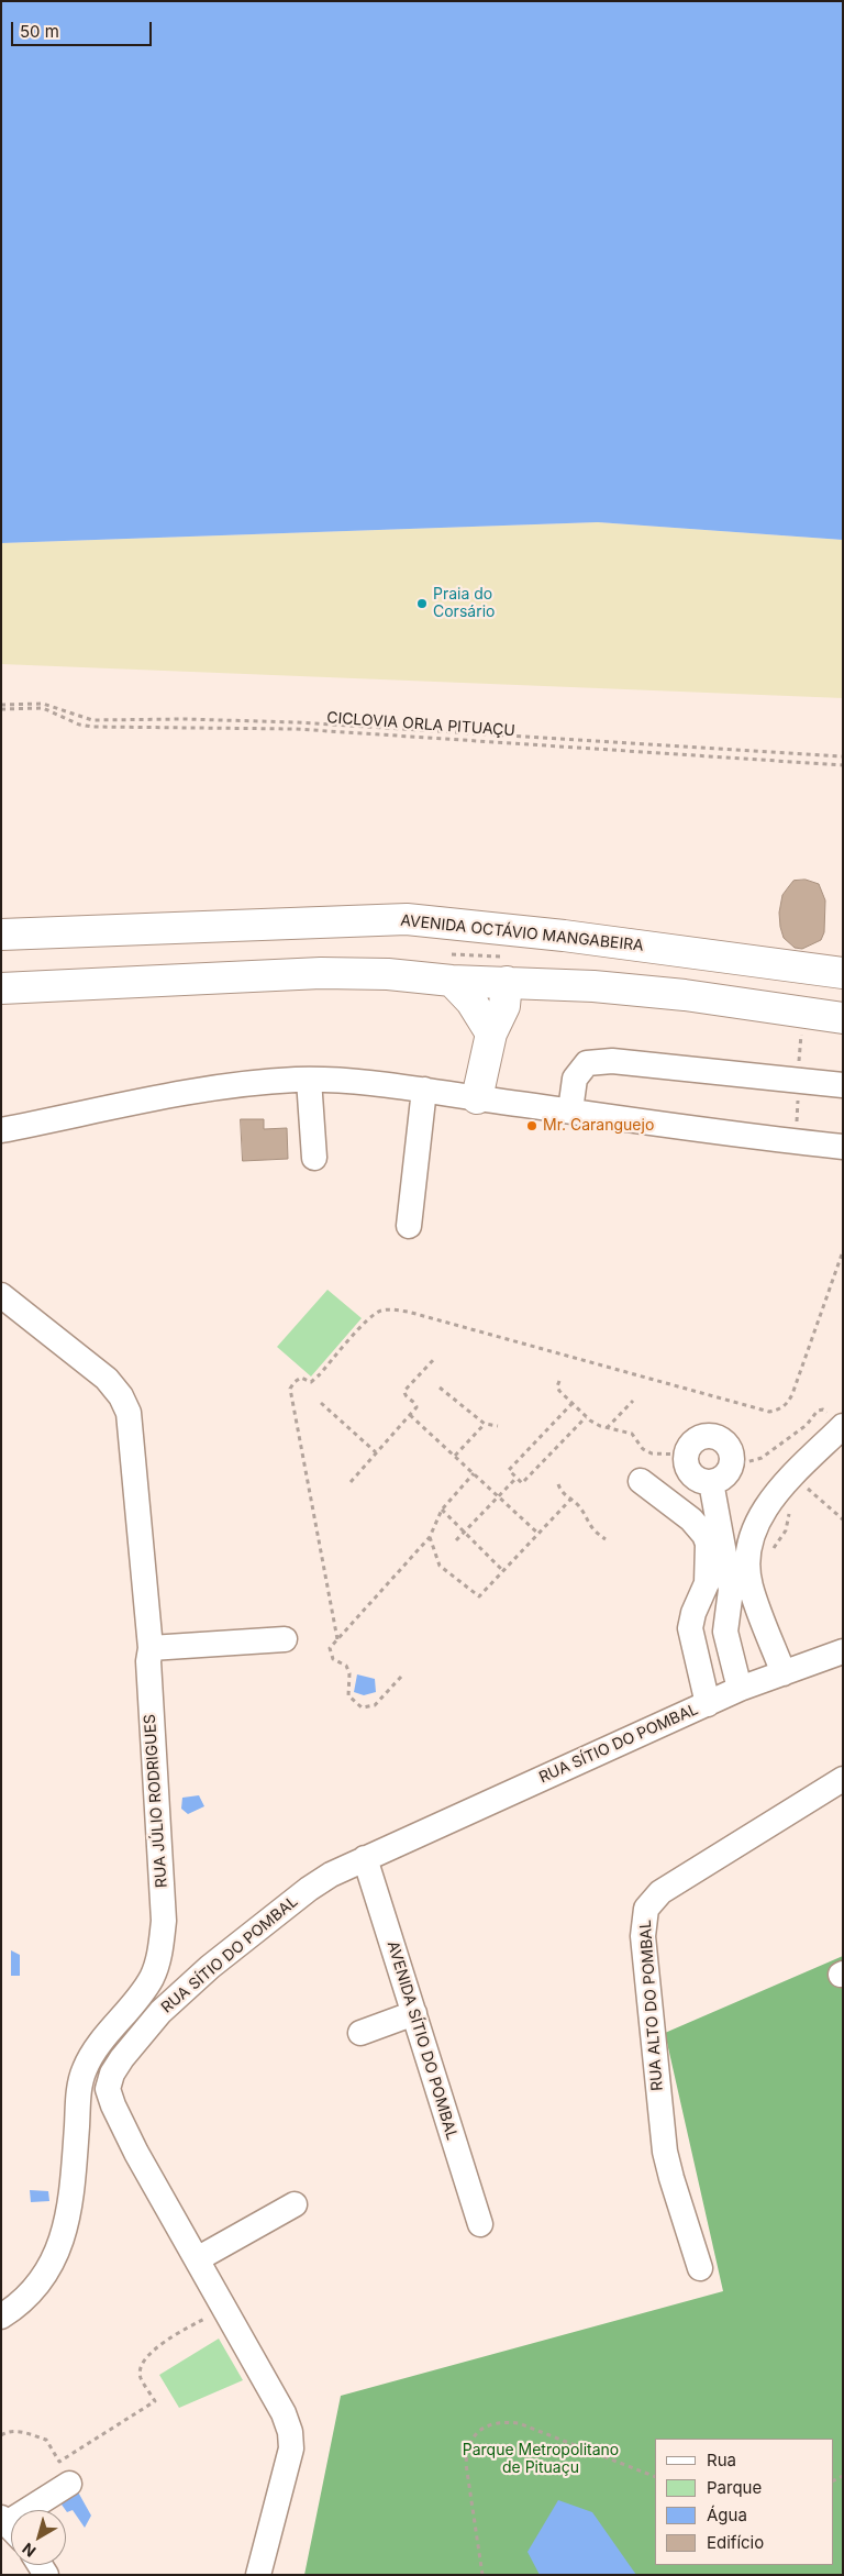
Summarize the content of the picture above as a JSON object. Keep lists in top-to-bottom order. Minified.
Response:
{"streets":{"main road":["AVENIDA OCTÁVIO MANGABEIRA"],"street":["RUA SÍTIO DO POMBAL","RUA JÚLIO RODRIGUES","RUA ALTO DO POMBAL","AVENIDA SÍTIO DO POMBAL"],"path":["CICLOVIA ORLA PITUAÇU"]},"crossings":[["RUA SÍTIO DO POMBAL","AVENIDA SÍTIO DO POMBAL"]],"parks":["Parque Metropolitano de Pituaçu"],"places":["Praia do Corsário","Mr. Caranguejo"],"legend":["Rua","Parque","Água","Edifício"],"scale_bar":"50 m","north":"bottom left"}
